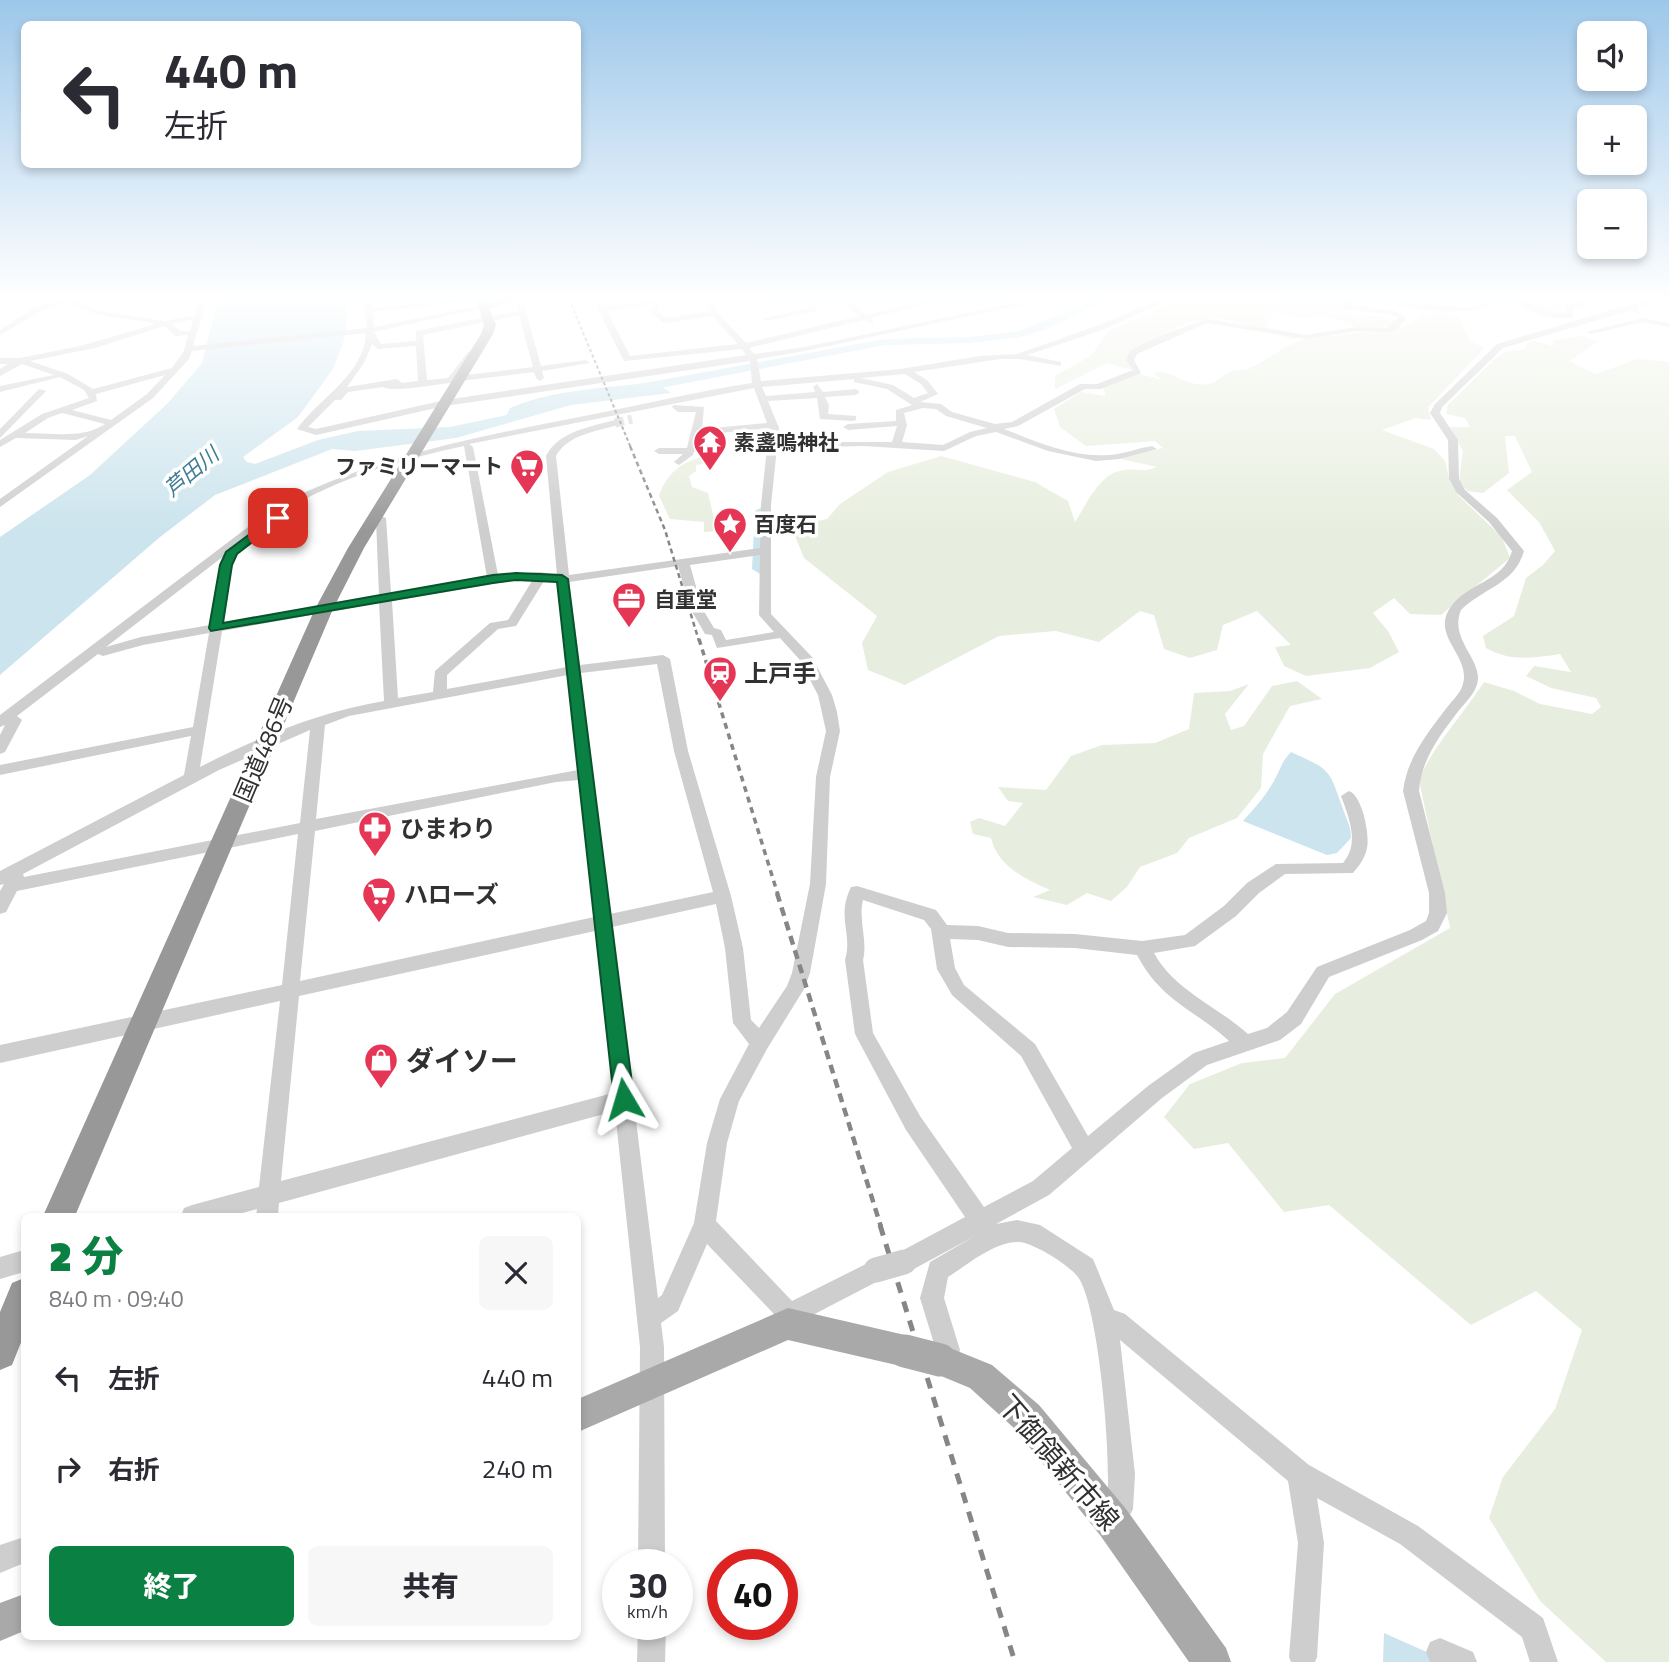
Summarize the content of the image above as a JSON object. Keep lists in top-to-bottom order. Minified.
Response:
{"streets":{"highway":["国道486号"],"main road":["下御領新市線"]},"water":["芦田川"],"places":{"temple":["素盞嗚神社"],"supermarket":["ファミリーマート","ハローズ"],"place":["百度石"],"office":["自重堂"],"station":["上戸手"],"pharmacy":["ひまわり"],"shop":["ダイソー"]},"page":{"map_buttons":["+","−"],"turn":["440 m","左折"],"heading":["2 分","840 m · 09:40"],"list":[{"name":"左折","value":"440 m"},{"name":"右折","value":"240 m"}],"buttons":["終了","共有"],"speed":"30 km/h","limit":"40"}}
